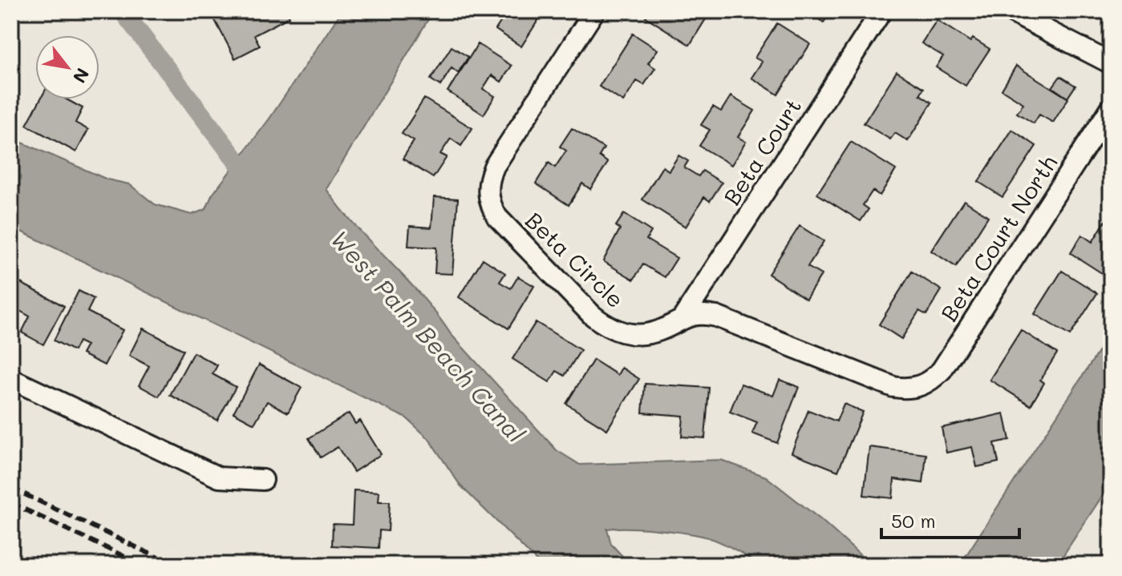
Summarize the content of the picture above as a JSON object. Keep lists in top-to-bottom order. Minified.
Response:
{"streets":{"street":["Beta Court","Beta Court North","Beta Circle"]},"crossings":[["Beta Court","Beta Circle"],["Beta Court North","Beta Circle"]],"water":["West Palm Beach Canal"],"scale_bar":"50 m","north":"bottom right"}
